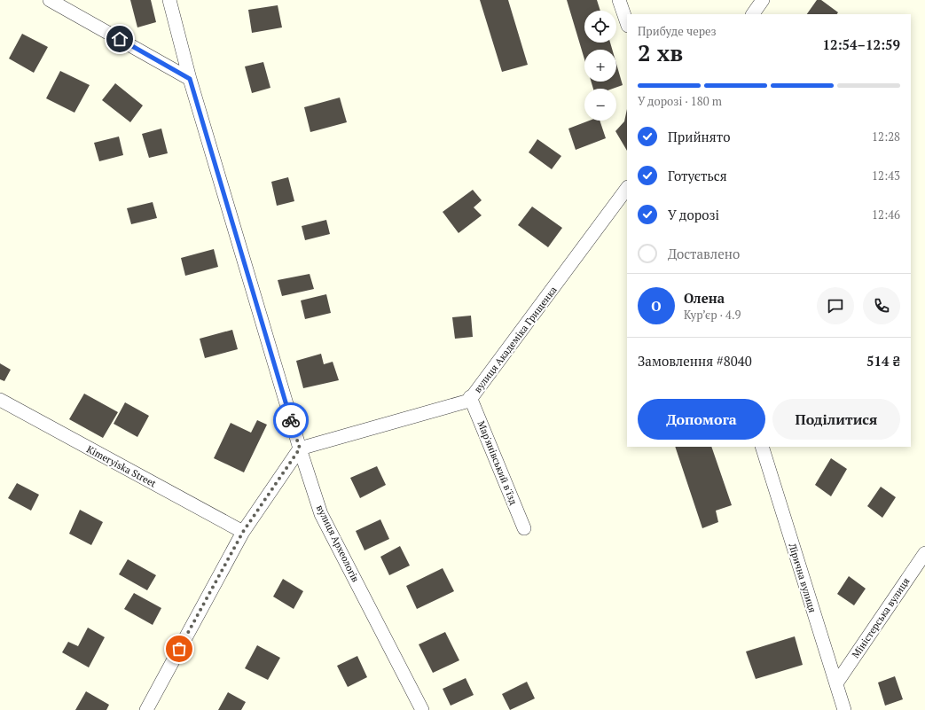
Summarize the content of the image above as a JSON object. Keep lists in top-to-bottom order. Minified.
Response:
{"streets":{"street":["вулиця Академіка Грищенка","Мар'янівський в'їзд","Kimeryiska Street","вулиця Археологів","Лірична вулиця","Міністерська вулиця"]},"crossings":[["вулиця Академіка Грищенка","Мар'янівський в'їзд"],["вулиця Академіка Грищенка","вулиця Археологів"],["Лірична вулиця","Міністерська вулиця"]],"page":{"map_buttons":["+","−"],"heading":["2 хв","Прибуде через","12:54–12:59"],"panel":["Олена","Кур’єр · 4.9","Замовлення #8040","514 ₴"],"bar":"У дорозі · 180 m","list":[["Прийнято","12:28"],["Готується","12:43"],["У дорозі","12:46"],"Доставлено"],"round":"О","buttons":["Допомога","Поділитися"]}}
